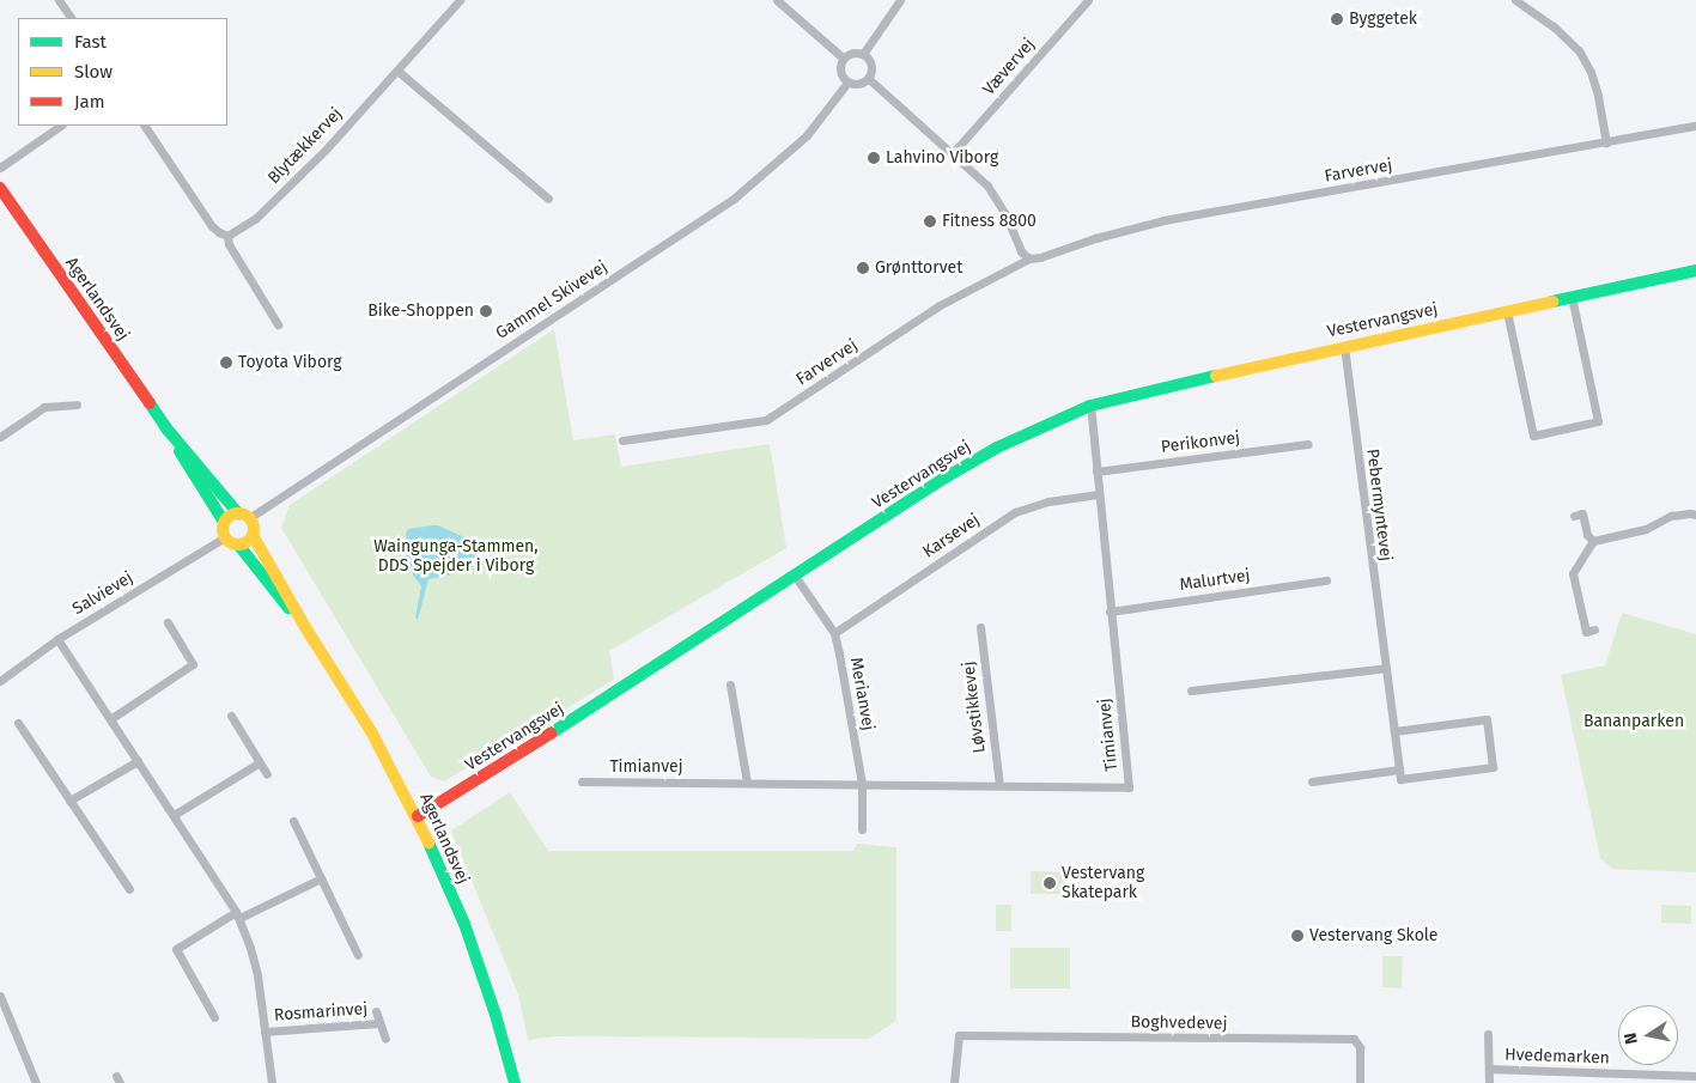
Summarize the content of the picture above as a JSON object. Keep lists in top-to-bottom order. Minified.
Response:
{"streets":{"street":["Vævervej","Blytækkervej","Farvervej","Agerlandsvej","Gammel Skivevej","Vestervangsvej","Perikonvej","Pebermyntevej","Karsevej","Malurtvej","Salvievej","Merianvej","Løvstikkevej","Timianvej","Rosmarinvej","Boghvedevej","Hvedemarken"]},"crossings":[["Agerlandsvej","Gammel Skivevej"],["Agerlandsvej","Vestervangsvej"],["Agerlandsvej","Salvievej"],["Gammel Skivevej","Salvievej"],["Vestervangsvej","Pebermyntevej"],["Vestervangsvej","Merianvej"],["Vestervangsvej","Timianvej"],["Perikonvej","Timianvej"],["Karsevej","Merianvej"],["Karsevej","Timianvej"],["Malurtvej","Timianvej"],["Salvievej","Rosmarinvej"],["Merianvej","Timianvej"],["Løvstikkevej","Timianvej"]],"parks":["Waingunga-Stammen, DDS Spejder i Viborg","Bananparken"],"places":["Byggetek","Lahvino Viborg","Fitness 8800","Grønttorvet","Bike-Shoppen","Toyota Viborg","Vestervang Skatepark","Vestervang Skole"],"legend":["Fast","Slow","Jam"],"north":"left"}
